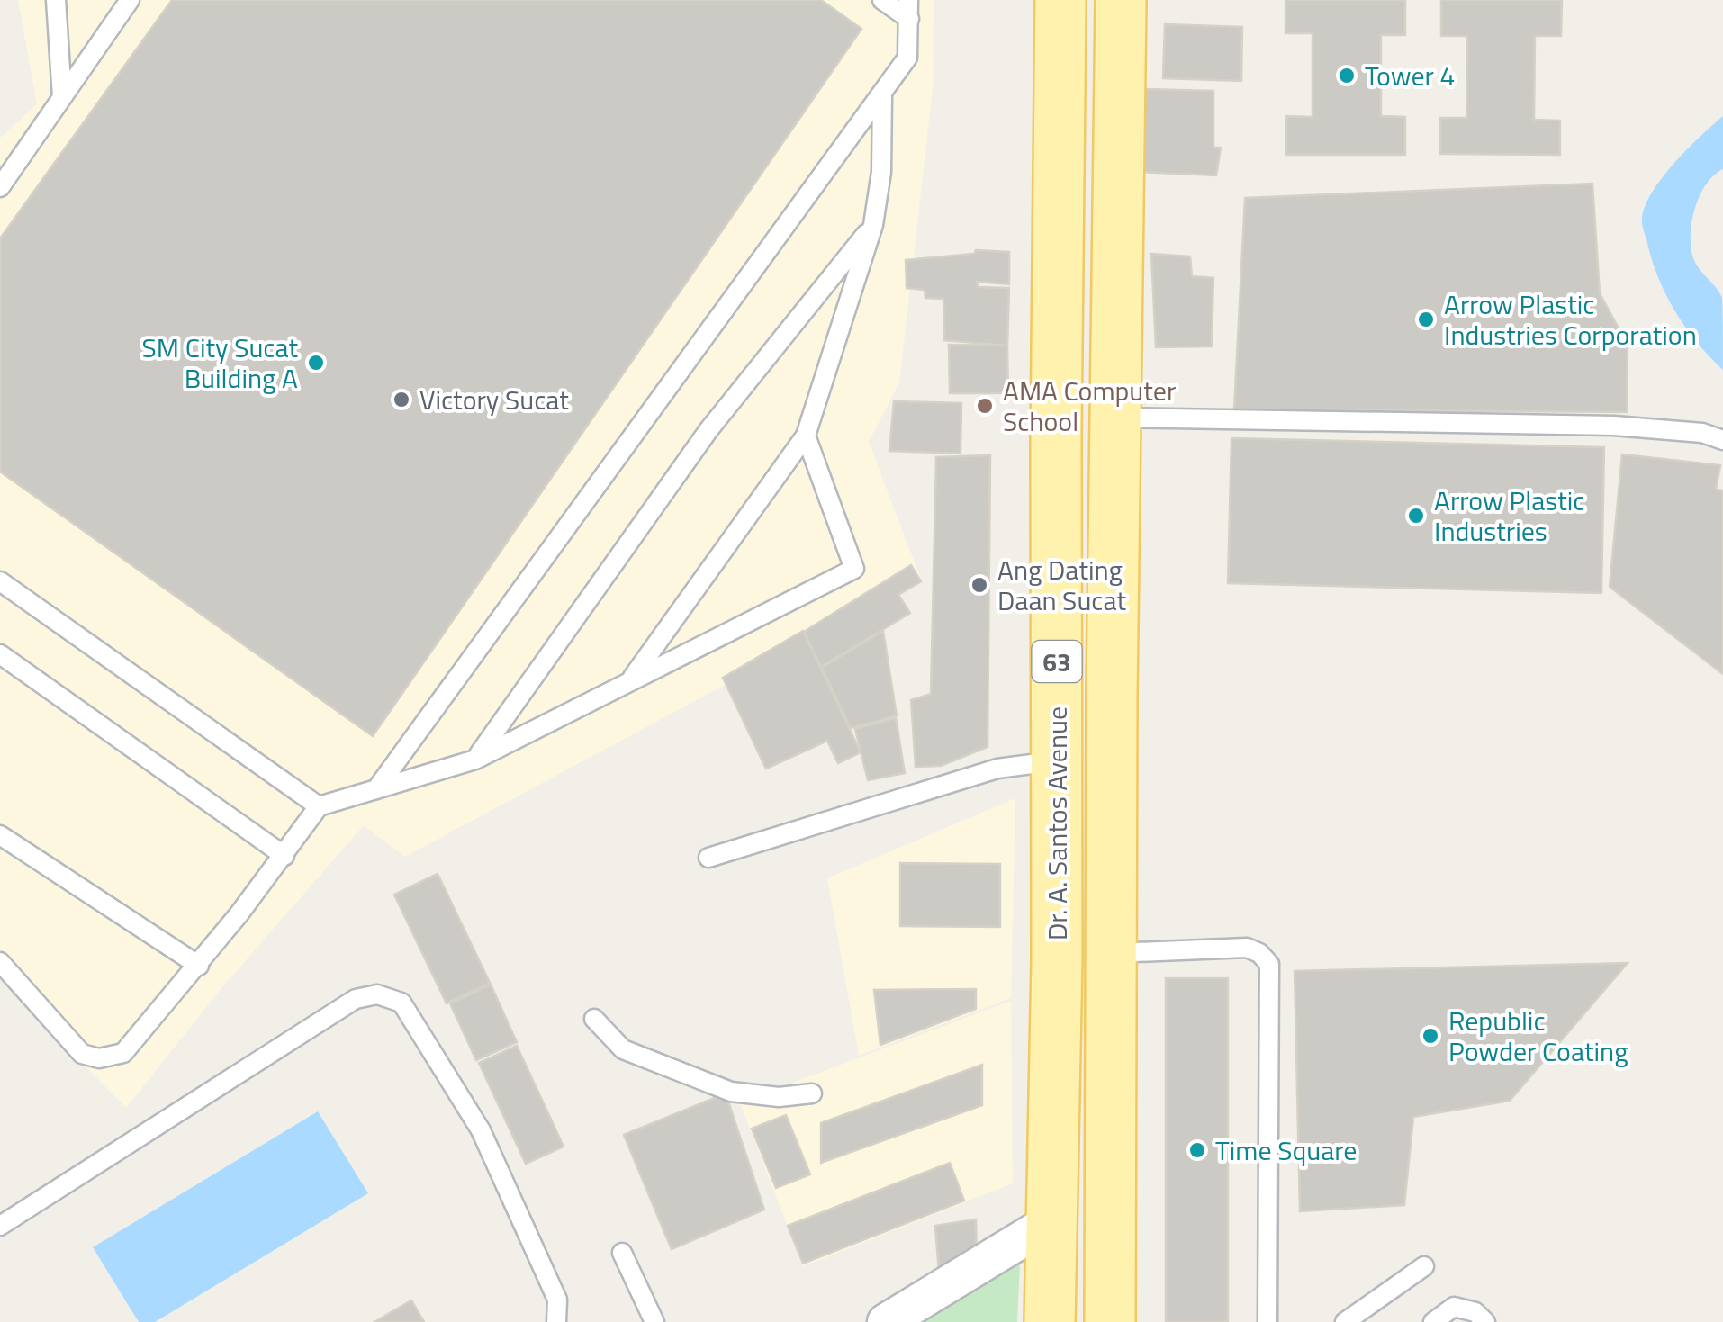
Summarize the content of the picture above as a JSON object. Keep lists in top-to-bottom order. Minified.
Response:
{"streets":{"main road":["63","Dr. A. Santos Avenue"]},"places":["Tower 4","Arrow Plastic Industries Corporation","SM City Sucat Building A","Victory Sucat","AMA Computer School","Arrow Plastic Industries","Ang Dating Daan Sucat","Republic Powder Coating","Time Square"]}
